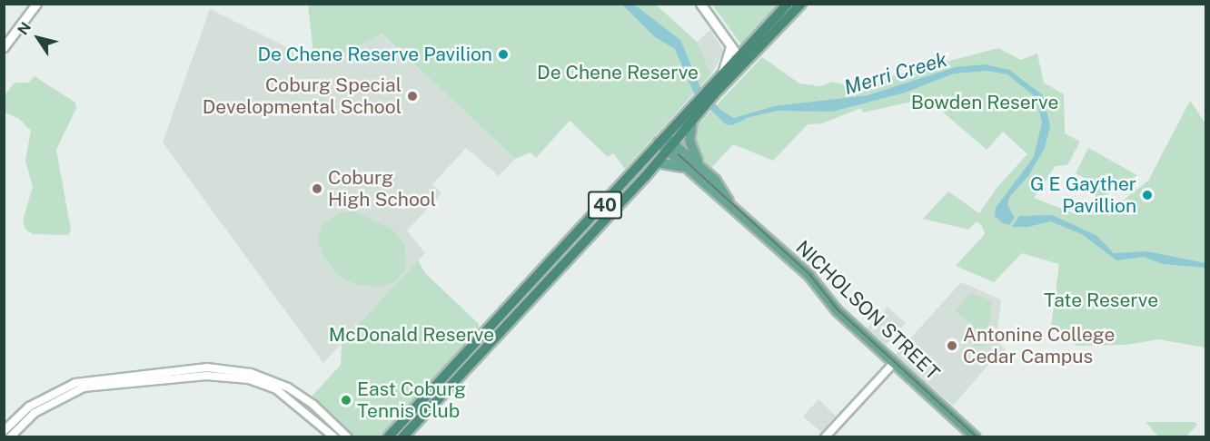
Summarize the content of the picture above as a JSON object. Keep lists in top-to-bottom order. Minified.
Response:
{"streets":{"highway":["40"],"main road":["NICHOLSON STREET"]},"crossings":[["40","NICHOLSON STREET"]],"water":["Merri Creek"],"parks":["De Chene Reserve","Bowden Reserve","Tate Reserve","McDonald Reserve"],"places":["De Chene Reserve Pavilion","Coburg Special Developmental School","Coburg High School","G E Gayther Pavillion","Antonine College Cedar Campus","East Coburg Tennis Club"],"north":"top left"}
